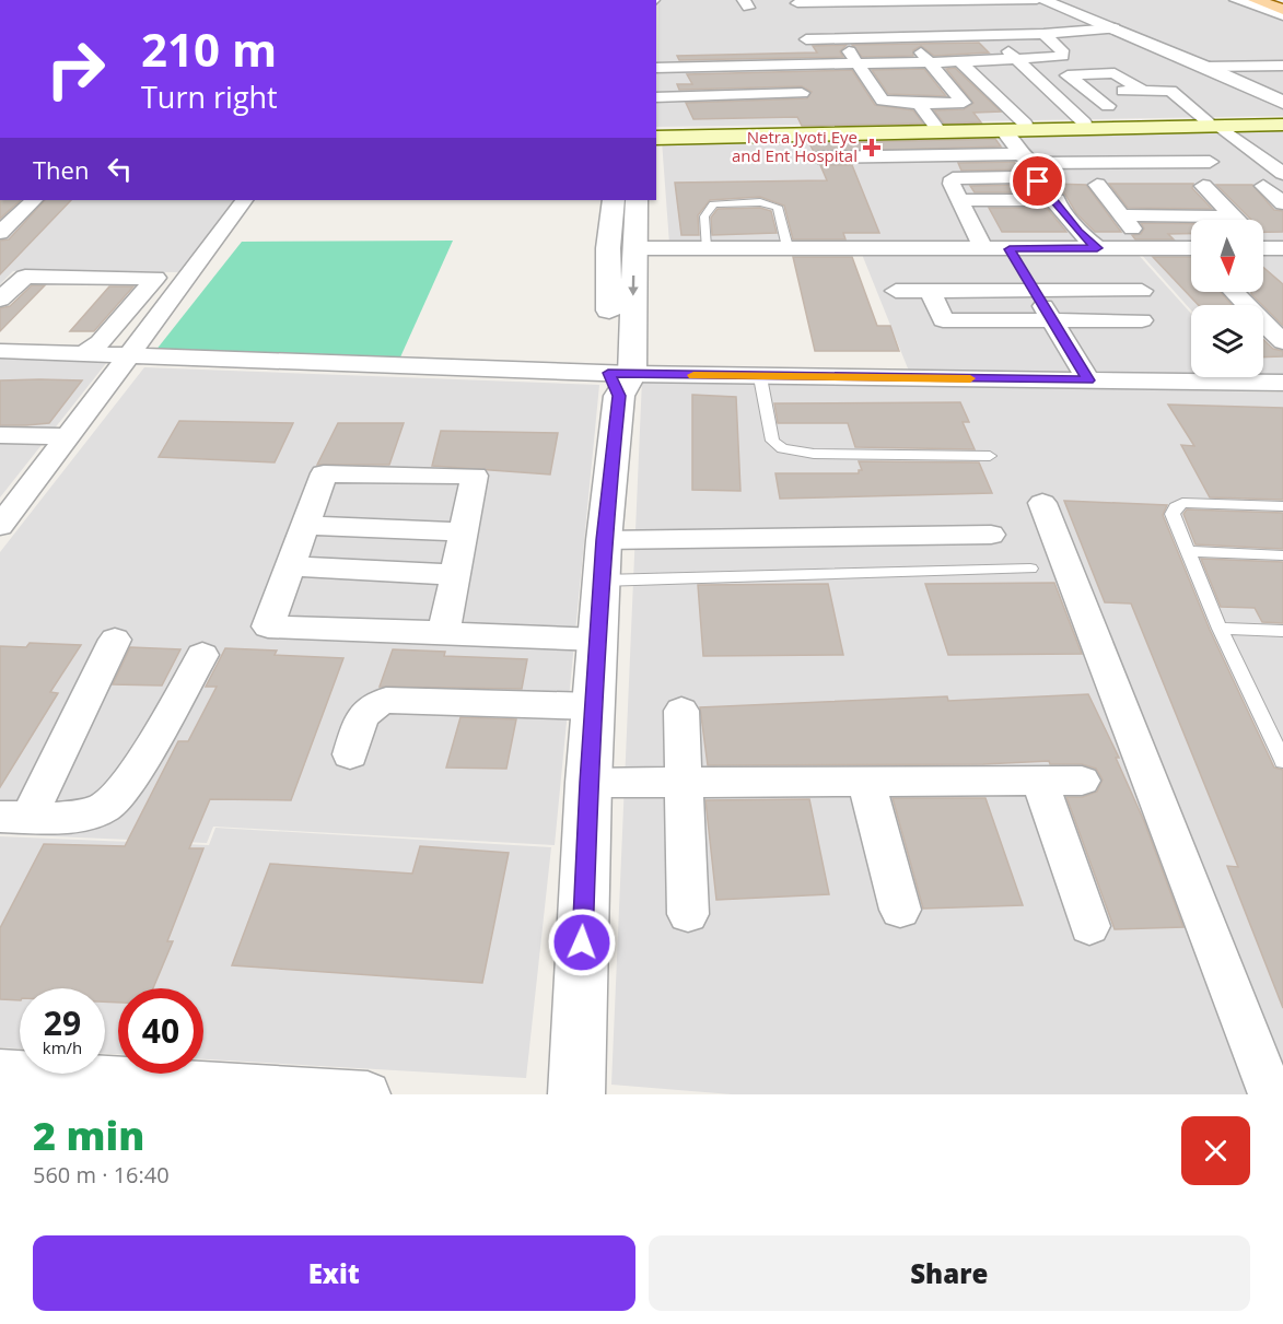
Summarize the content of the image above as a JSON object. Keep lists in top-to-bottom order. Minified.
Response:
{"places":{"health":["Netra Jyoti Eye and Ent Hospital"]},"north":"bottom","page":{"turn":["210 m","Turn right"],"then":"Then","speed":"29 km/h","limit":"40","heading":["2 min","560 m · 16:40"],"buttons":["Exit","Share"]}}
